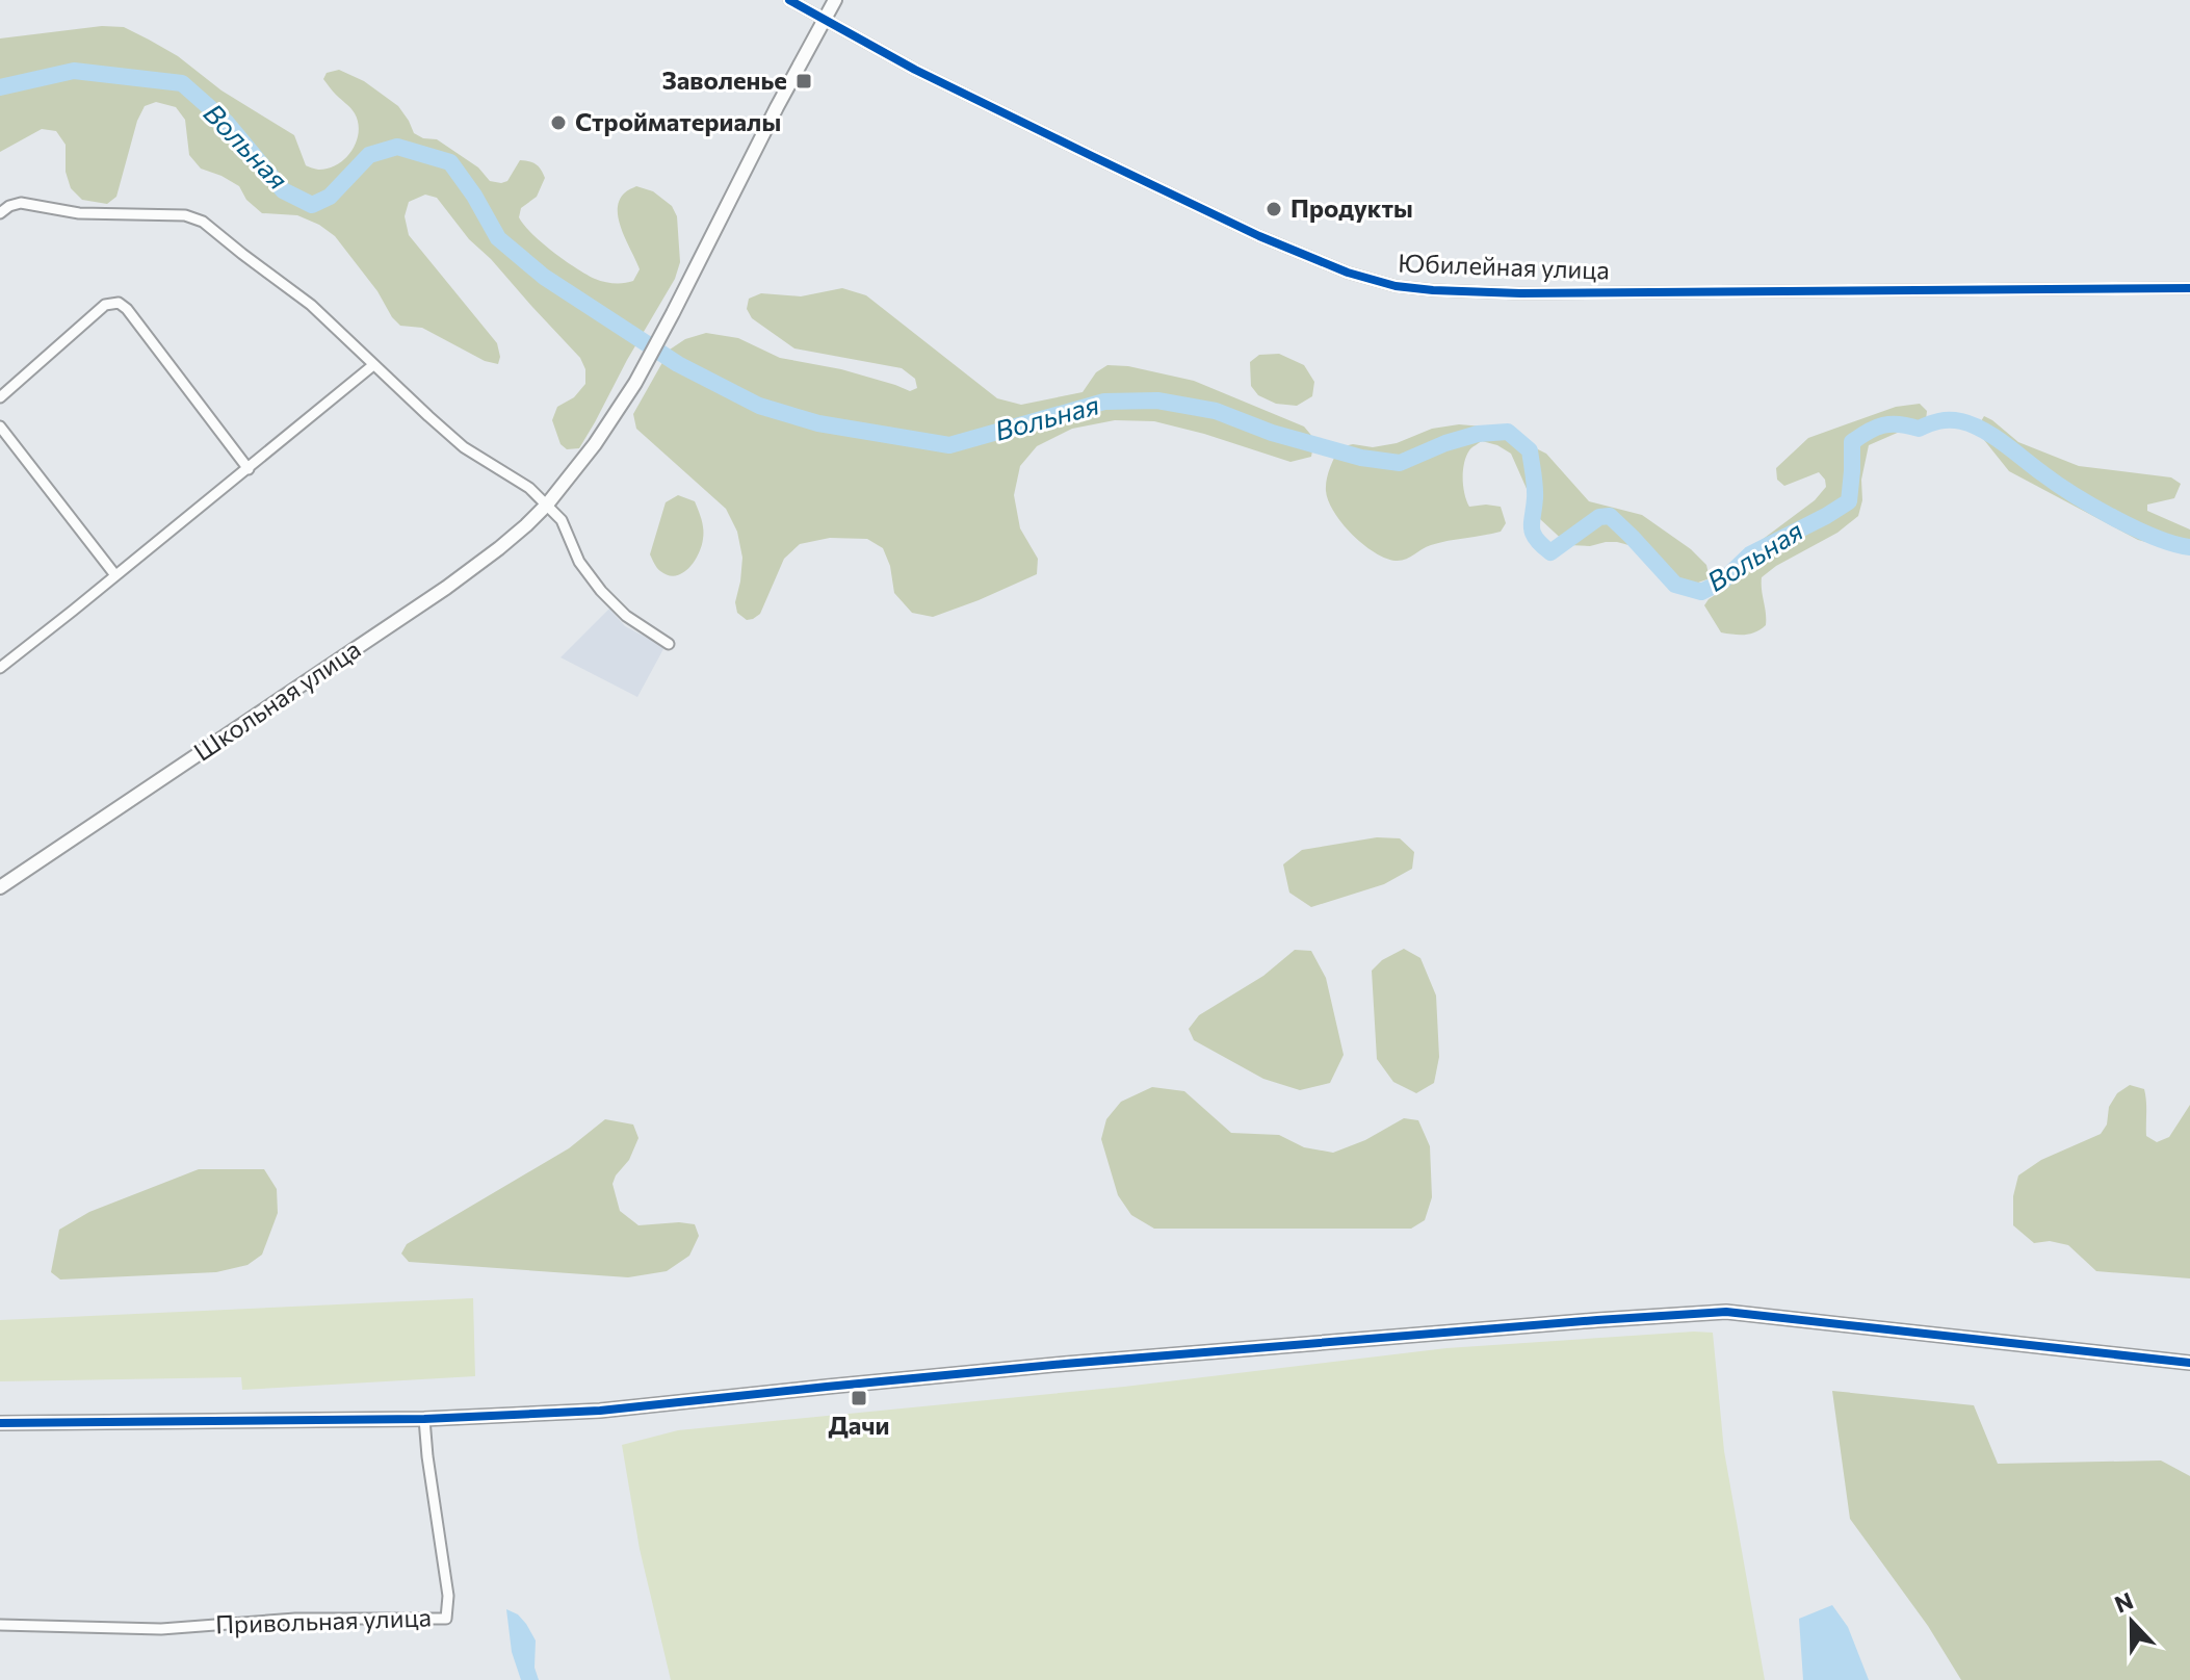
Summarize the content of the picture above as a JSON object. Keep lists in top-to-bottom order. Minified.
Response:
{"streets":{"street":["Юбилейная улица","Школьная улица","Привольная улица"]},"crossings":[["Юбилейная улица","Школьная улица"]],"water":["Вольная"],"places":{"transit":["Заволенье","Дачи"],"other":["Стройматериалы","Продукты"]},"north":"top"}
